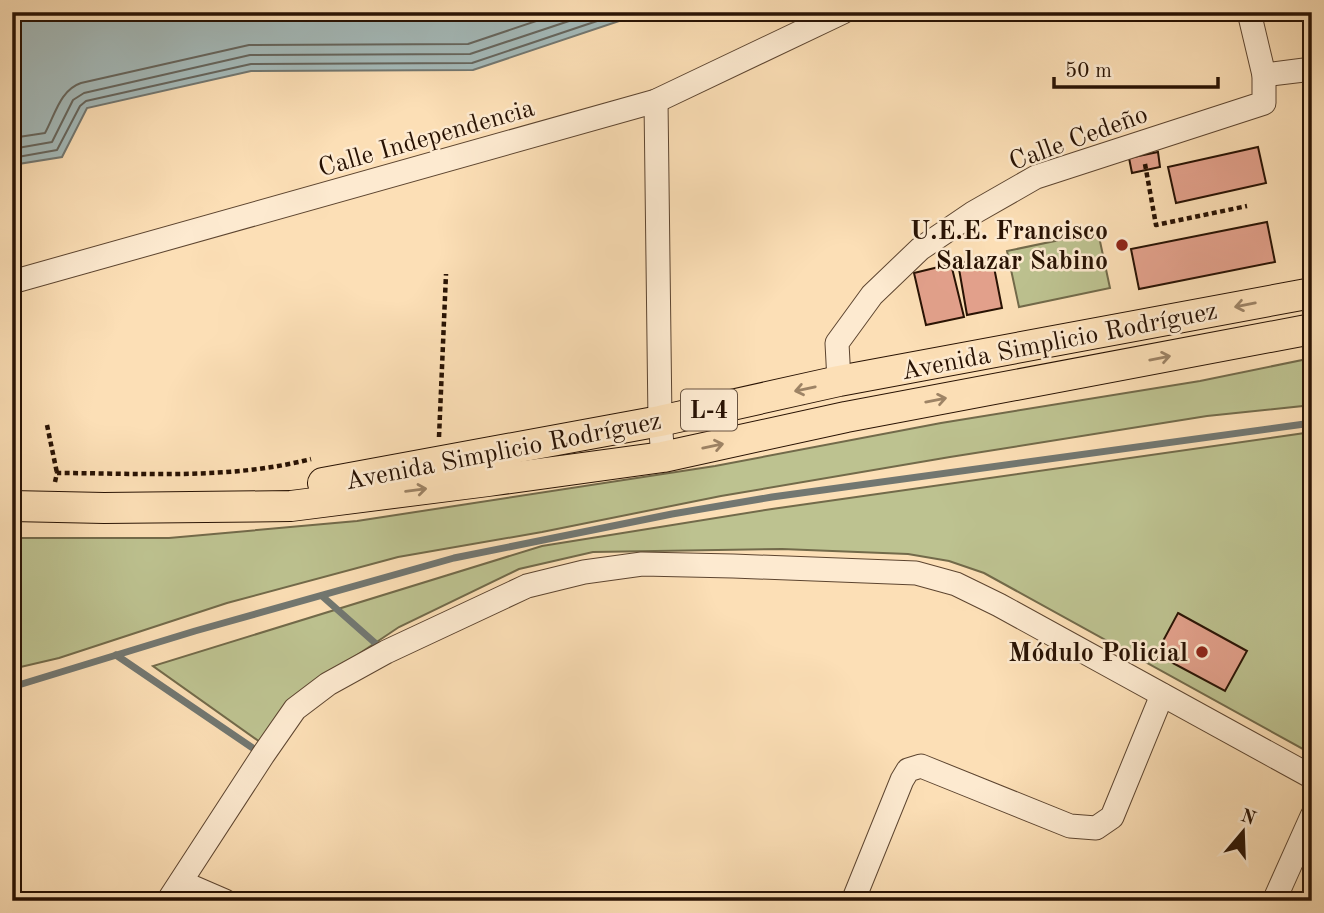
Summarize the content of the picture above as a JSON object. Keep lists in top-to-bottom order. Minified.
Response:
{"streets":{"main road":["Avenida Simplicio Rodríguez","L-4"],"street":["Calle Independencia","Calle Cedeño"]},"crossings":[["Calle Cedeño","Avenida Simplicio Rodríguez"]],"places":["U.E.E. Francisco Salazar Sabino","Módulo Policial"],"scale_bar":"50 m","north":"top"}
